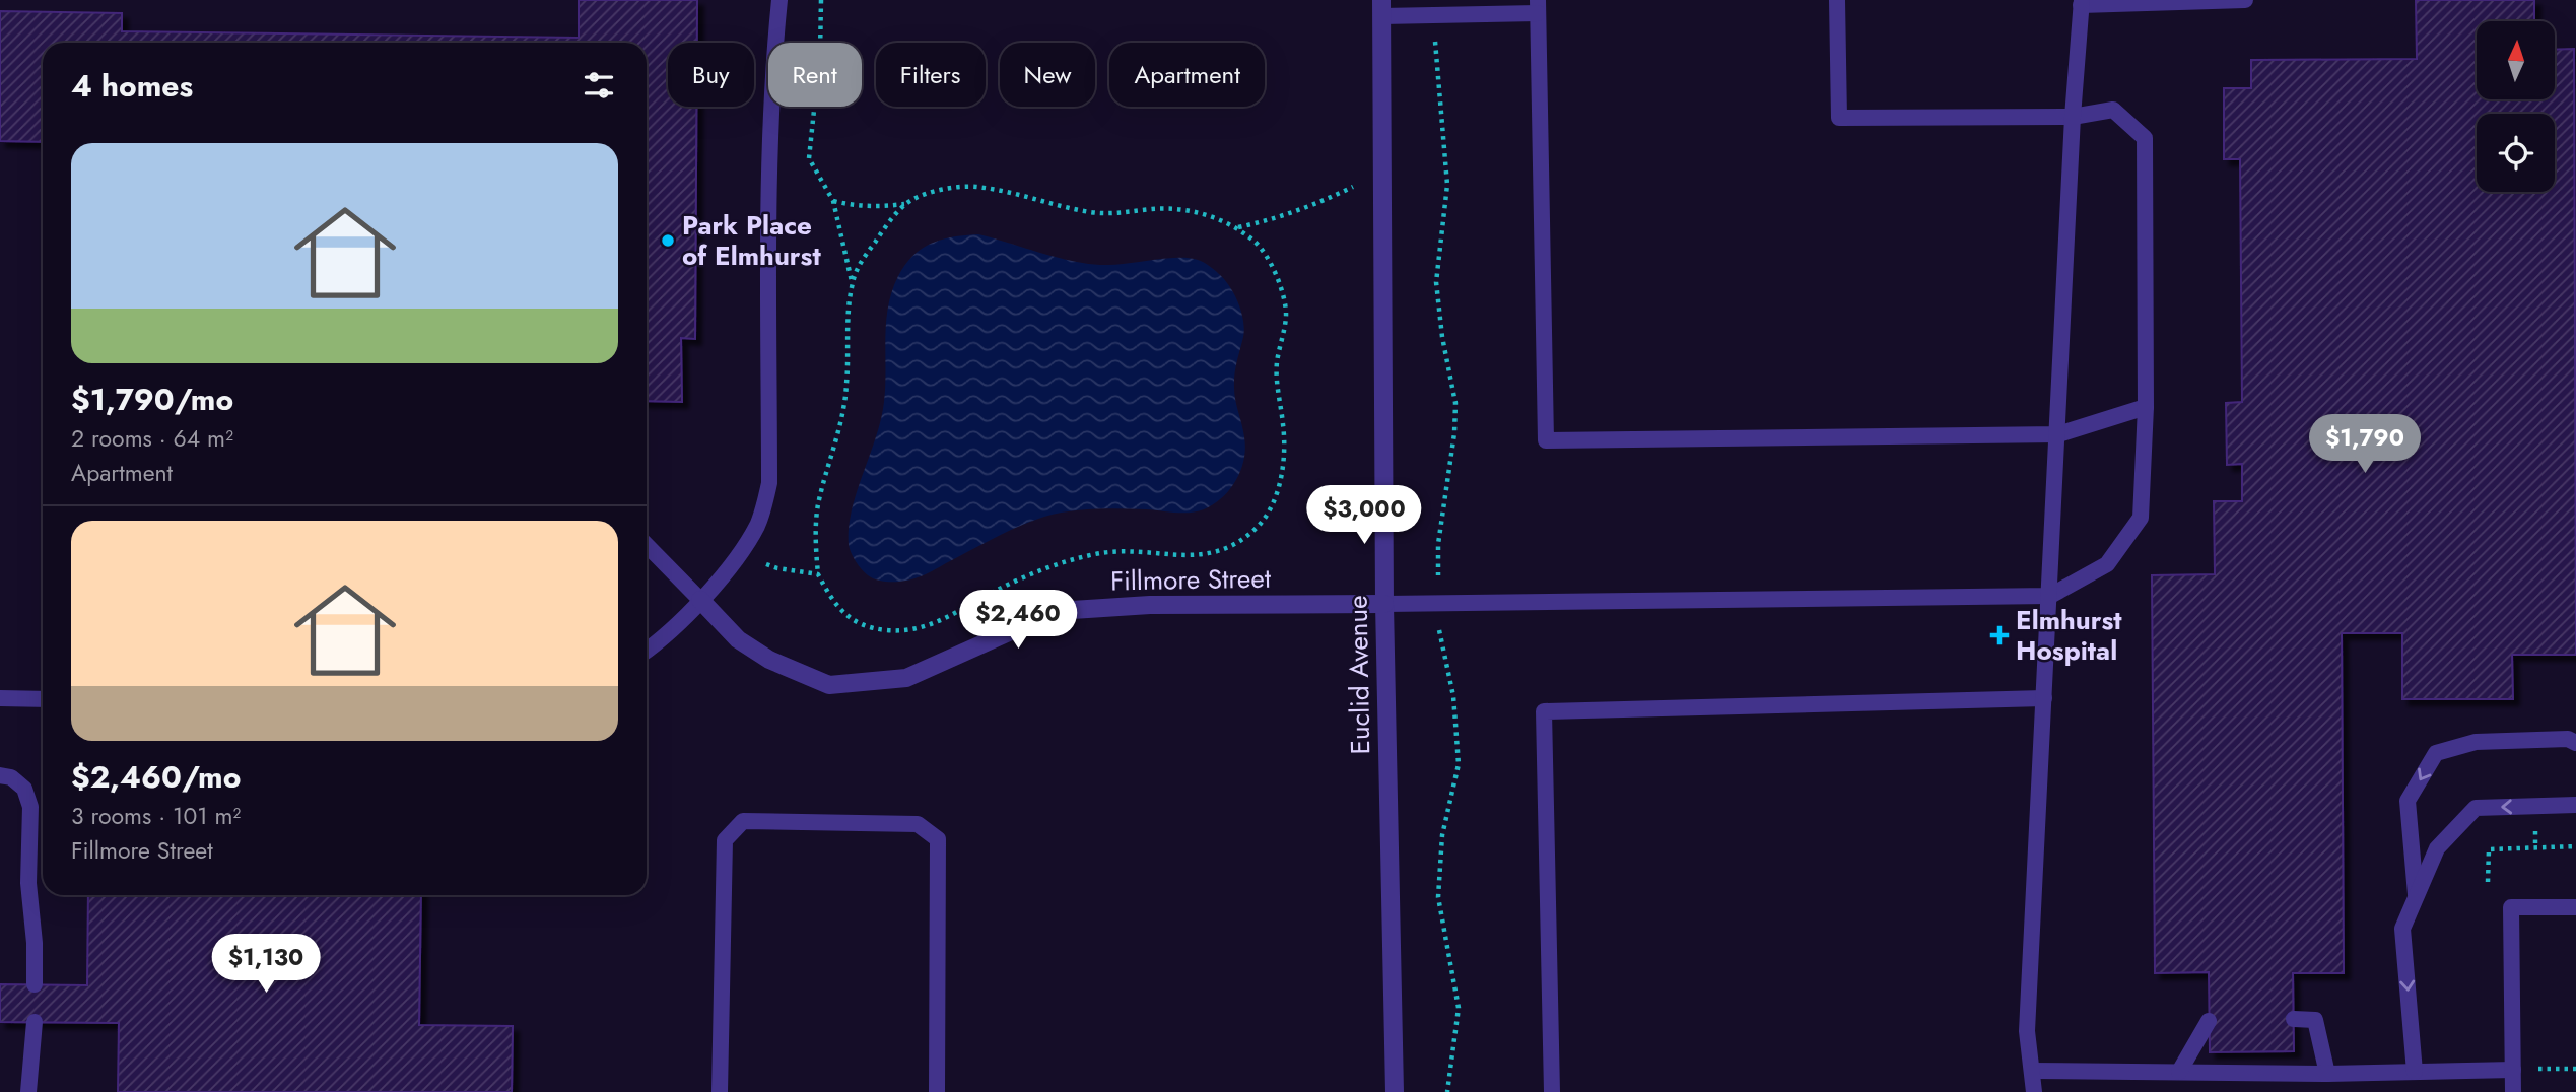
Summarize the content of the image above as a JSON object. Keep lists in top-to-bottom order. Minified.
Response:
{"streets":{"street":["Fillmore Street","Euclid Avenue"]},"crossings":[["Fillmore Street","Euclid Avenue"]],"places":{"other":["Park Place of Elmhurst"],"health":["Elmhurst Hospital"]},"north":"top","page":{"chip":["Buy","Rent","Filters","New","Apartment"],"heading":"4 homes","list":[{"name":"$1,790/mo","note":"2 rooms · 64 m² · Apartment"},{"name":"$2,460/mo","note":"3 rooms · 101 m² · Fillmore Street"}],"price":["$1,790","$3,000","$2,460","$1,130"]}}
